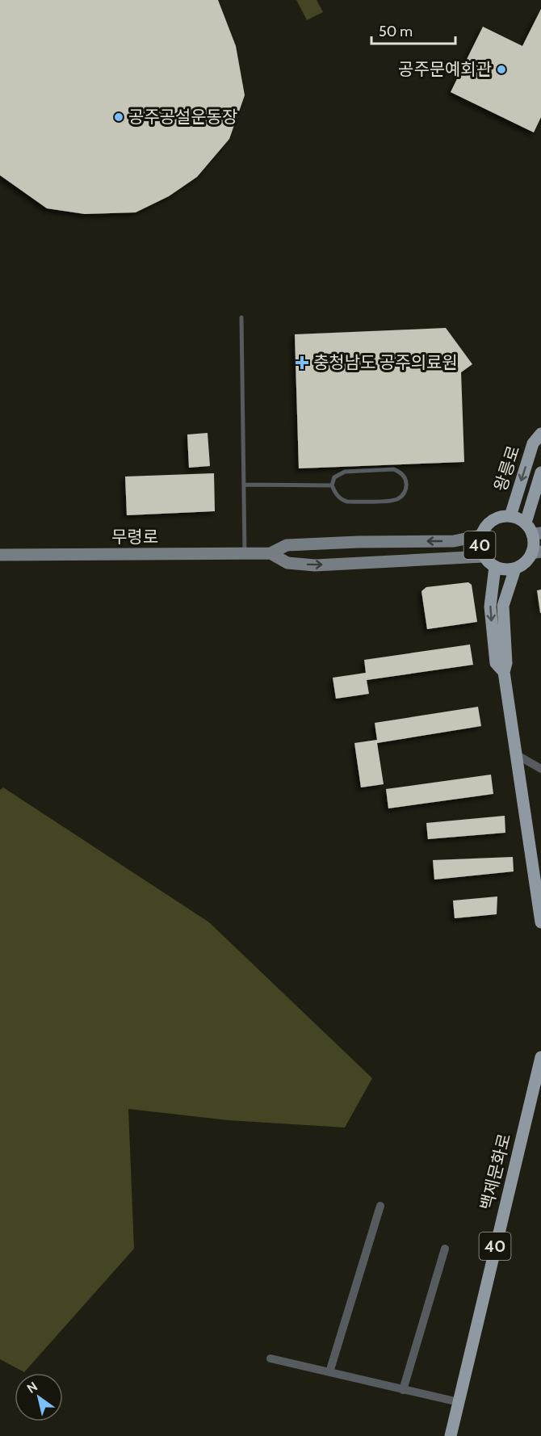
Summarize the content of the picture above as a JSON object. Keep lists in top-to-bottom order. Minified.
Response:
{"streets":{"main road":["왕릉로","무령로","40","백제문화로"]},"crossings":[["왕릉로","무령로"],["왕릉로","40"],["무령로","40"]],"places":{"other":["공주문예회관","공주공설운동장"],"health":["충청남도 공주의료원"]},"scale_bar":"50 m","north":"top left"}
